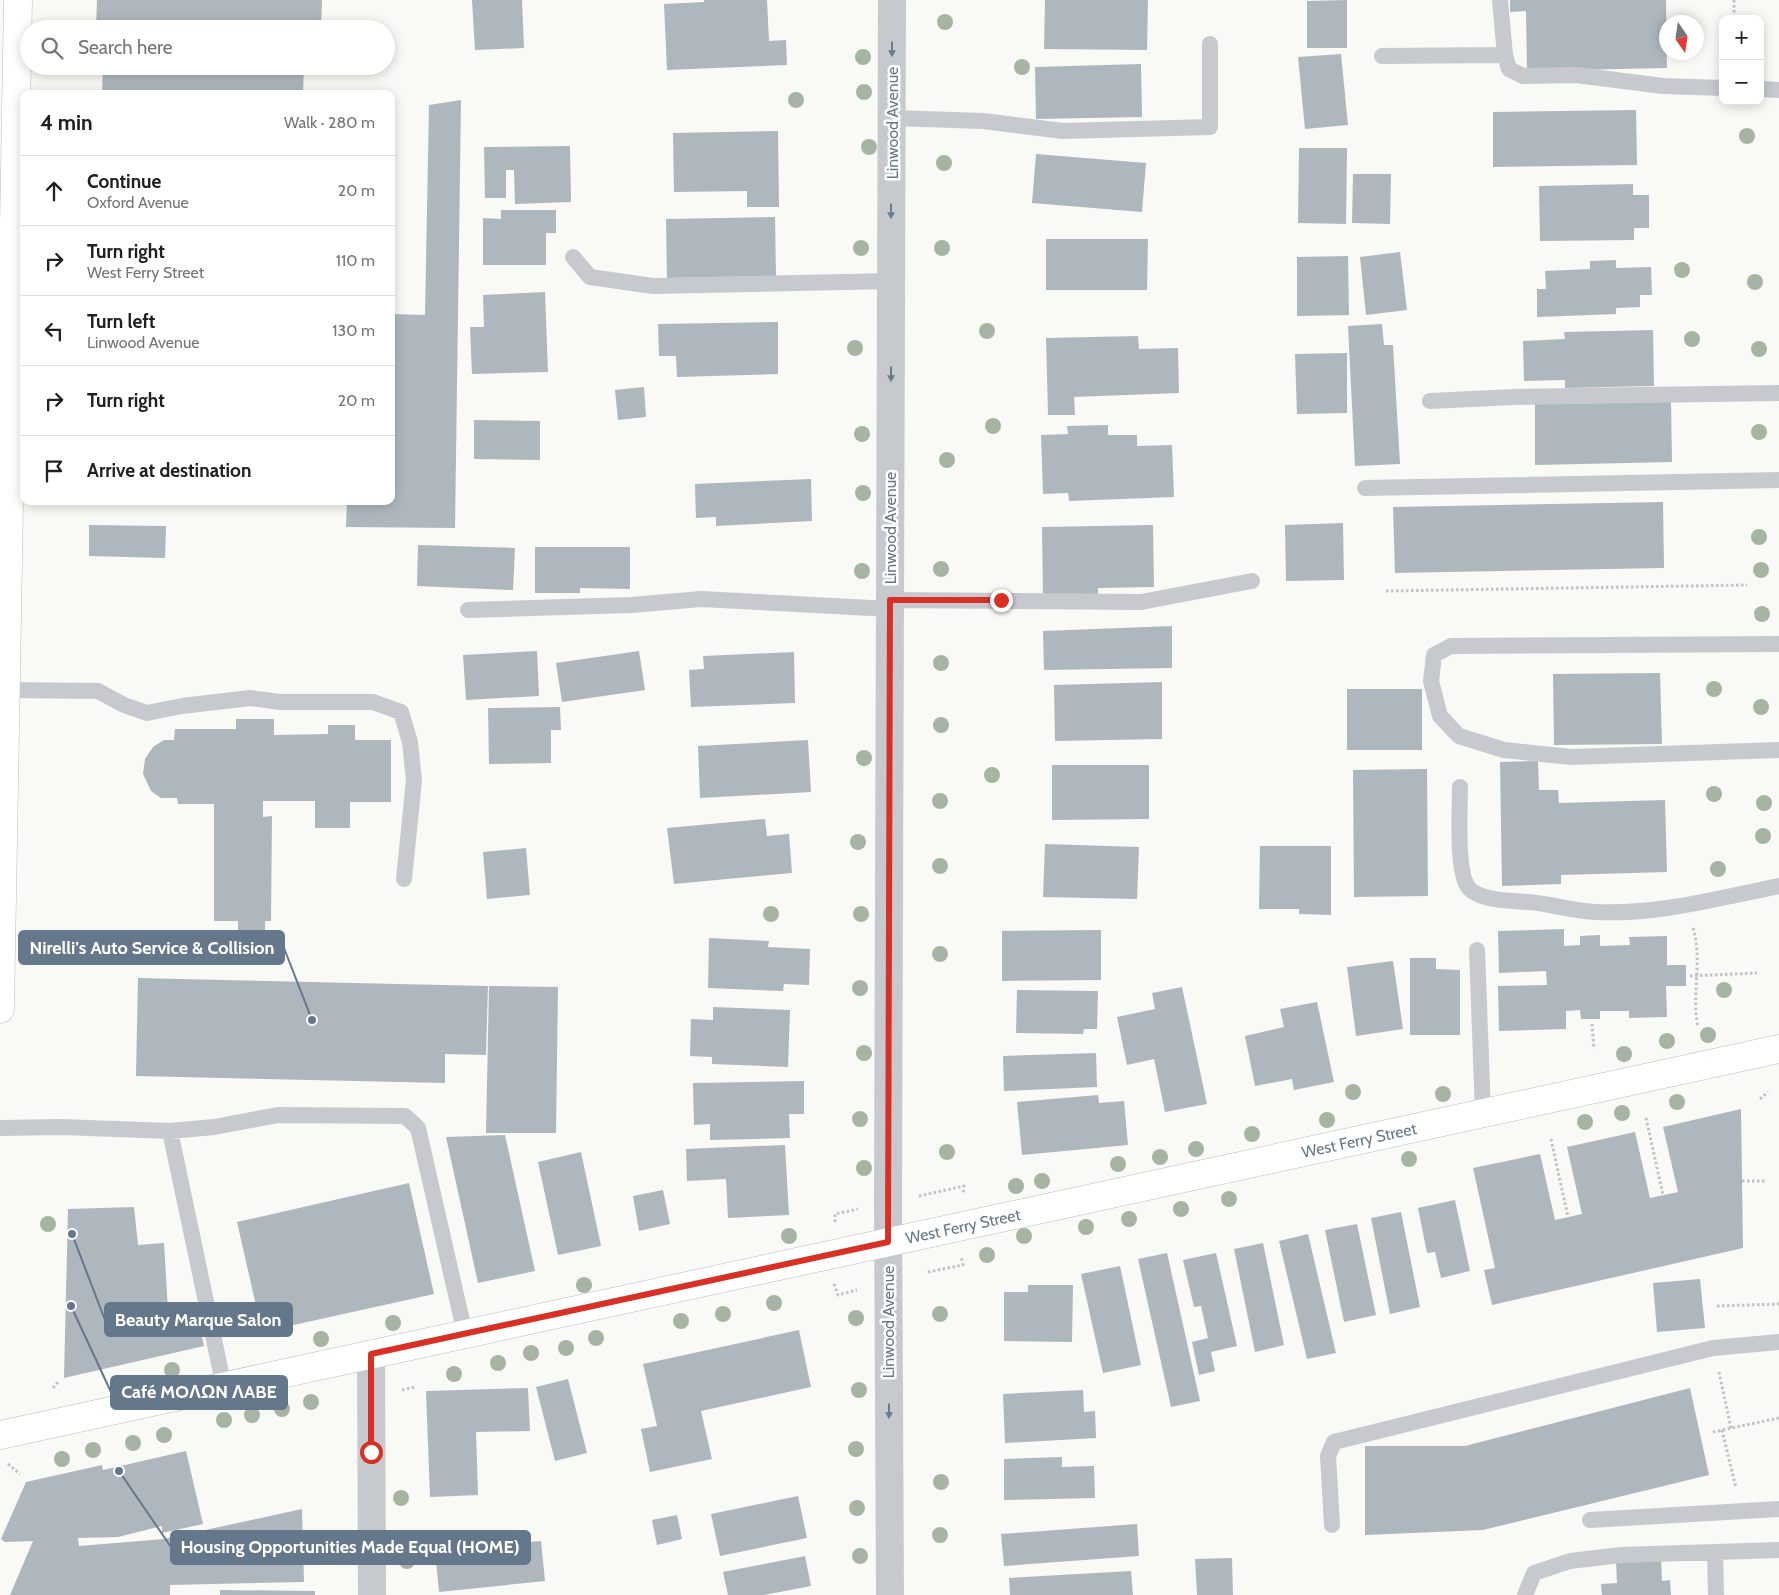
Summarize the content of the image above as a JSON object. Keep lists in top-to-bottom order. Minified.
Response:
{"streets":{"street":["Linwood Avenue","West Ferry Street"]},"crossings":[["Linwood Avenue","West Ferry Street"]],"one_way":["Linwood Avenue"],"places":["Nirelli's Auto Service & Collision","Beauty Marque Salon","Café MOΛΩN ΛABE","Housing Opportunities Made Equal (HOME)"],"north":"bottom","page":{"map_buttons":["+","−"],"search":"Search here","heading":["4 min","Walk · 280 m"],"list":[["Continue","Oxford Avenue","20 m"],["Turn right","West Ferry Street","110 m"],["Turn left","Linwood Avenue","130 m"],["Turn right","20 m"],"Arrive at destination"]}}
